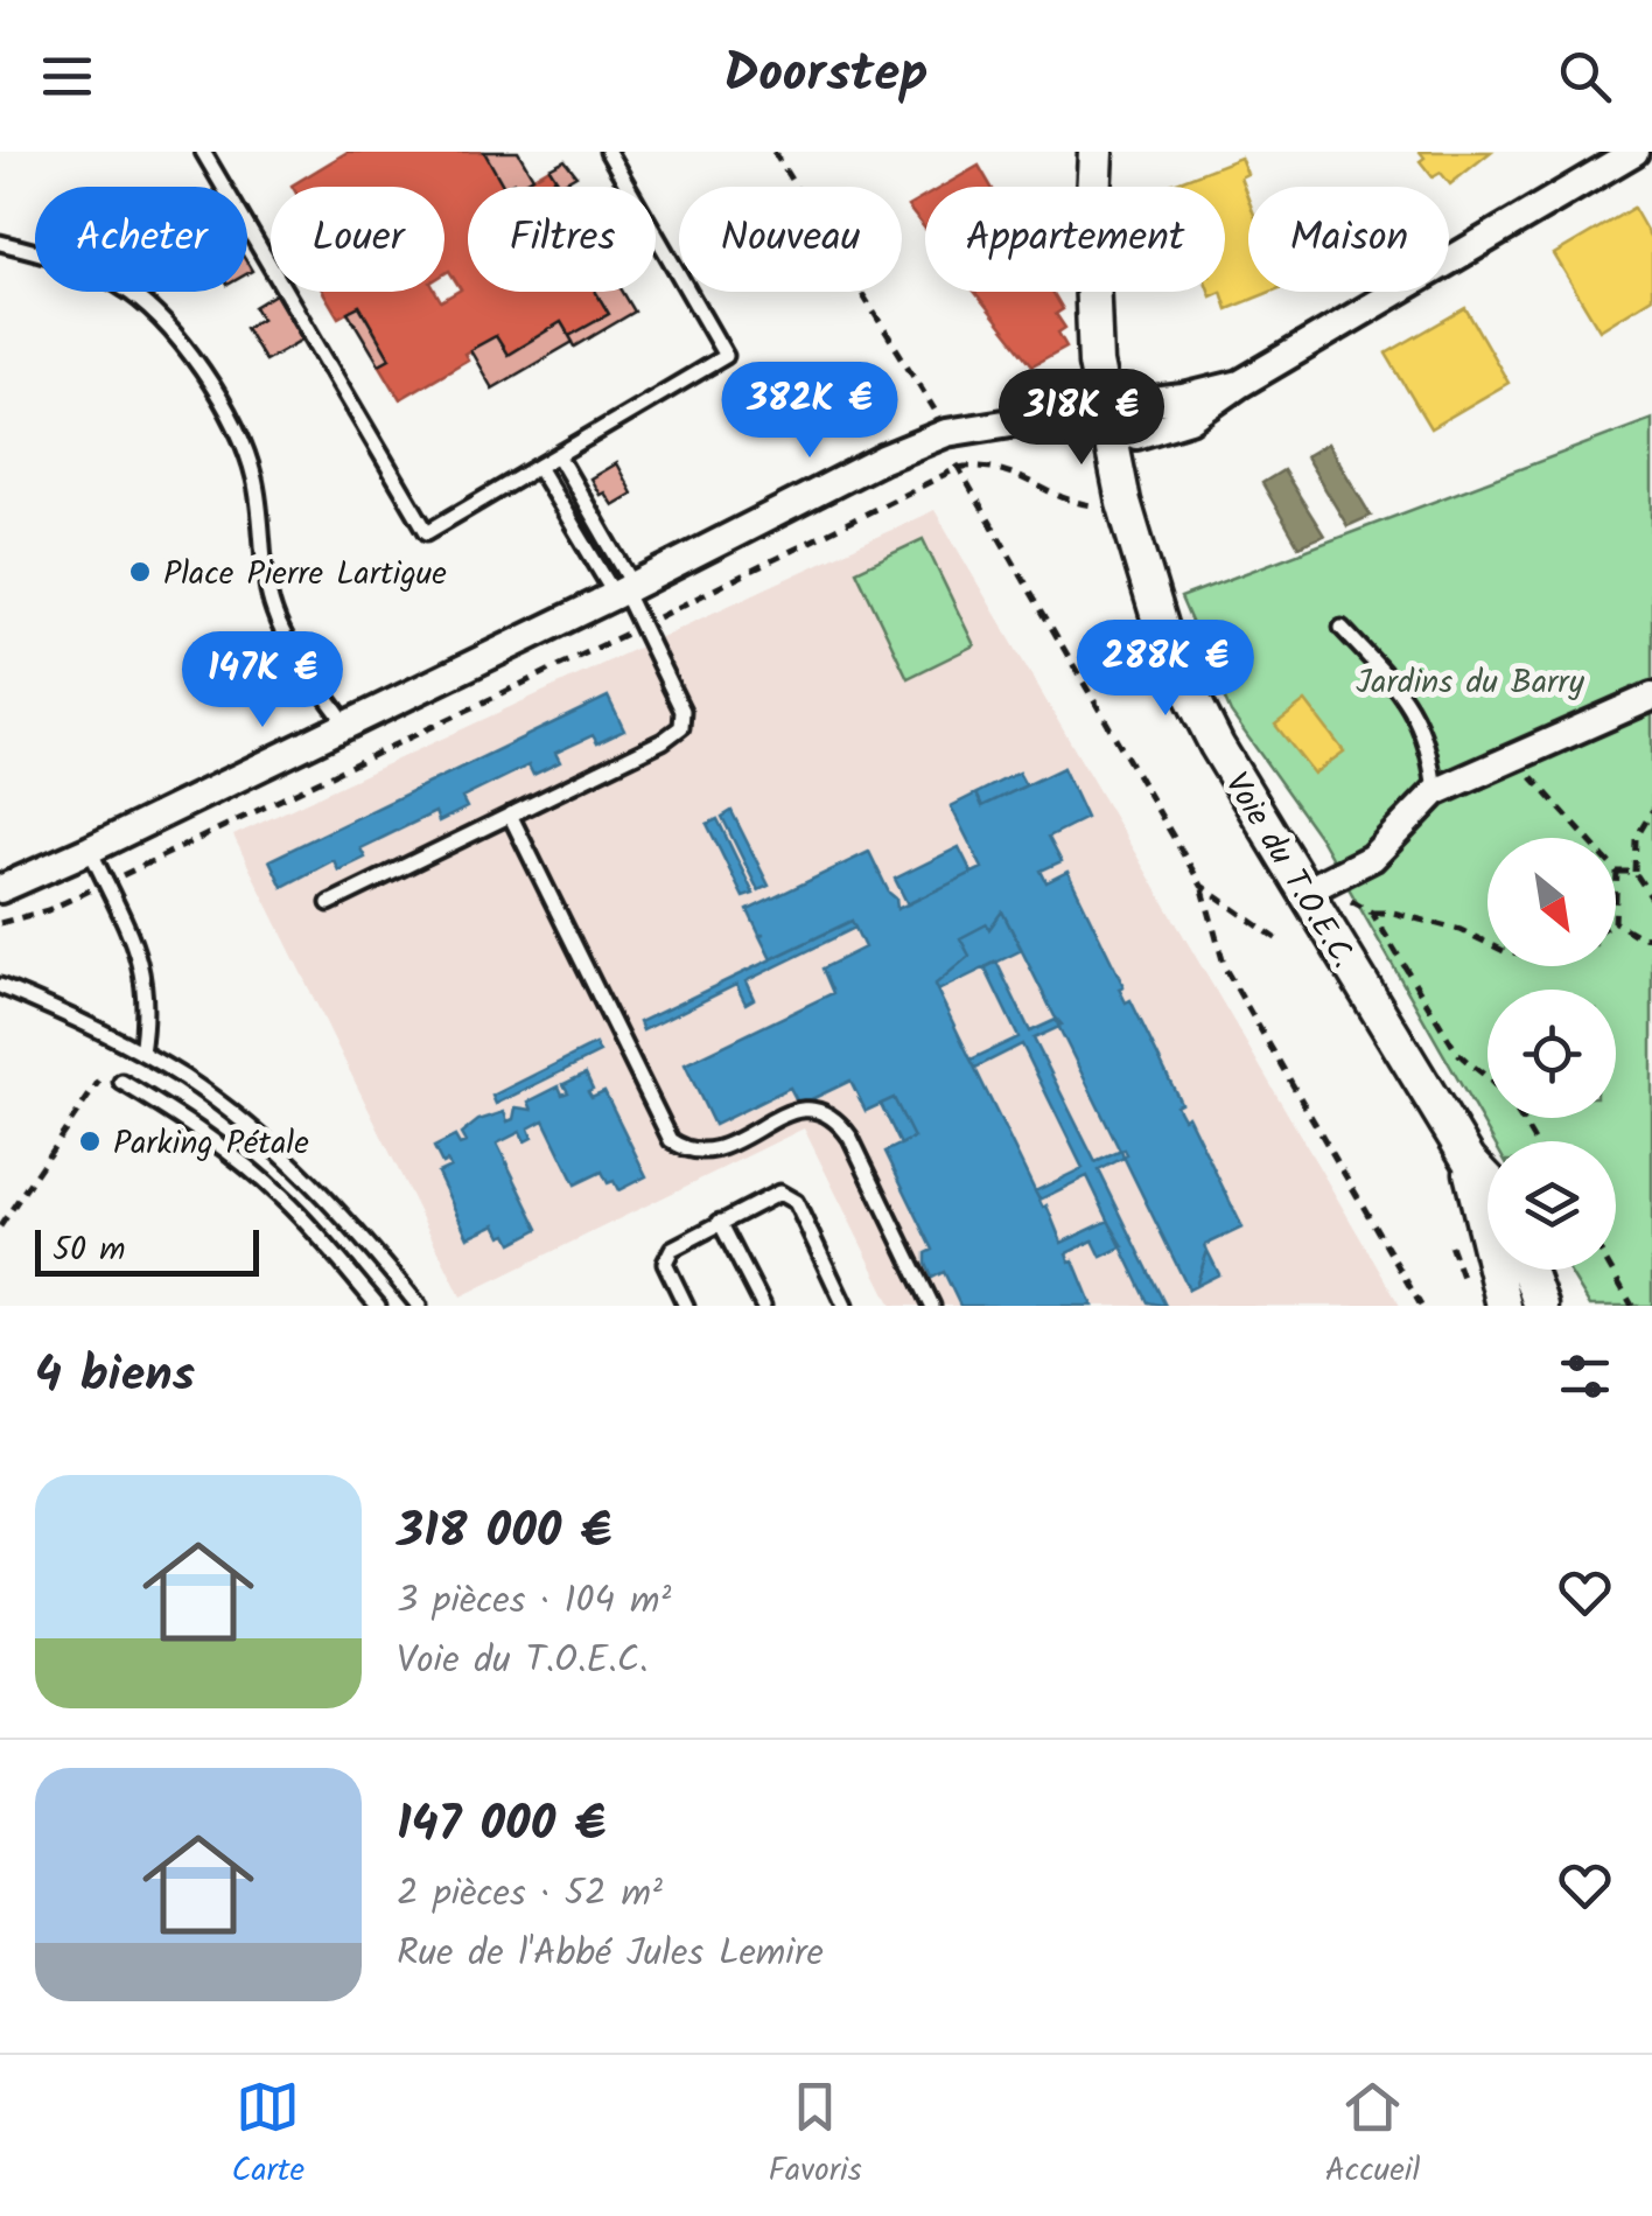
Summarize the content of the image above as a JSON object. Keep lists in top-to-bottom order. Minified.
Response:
{"streets":{"street":["Voie du T.O.E.C."]},"parks":["Jardins du Barry"],"places":["Place Pierre Lartigue","Parking Pétale"],"scale_bar":"50 m","north":"bottom right","page":{"header":"Doorstep","chip":["Acheter","Louer","Filtres","Nouveau","Appartement","Maison"],"price":["382K €","318K €","288K €","147K €"],"scale":"50 m","heading":"4 biens","list":[{"name":"318 000 €","note":"3 pièces · 104 m² · Voie du T.O.E.C."},{"name":"147 000 €","note":"2 pièces · 52 m² · Rue de l'Abbé Jules Lemire"}],"tabs":["Carte","Favoris","Accueil"]}}
